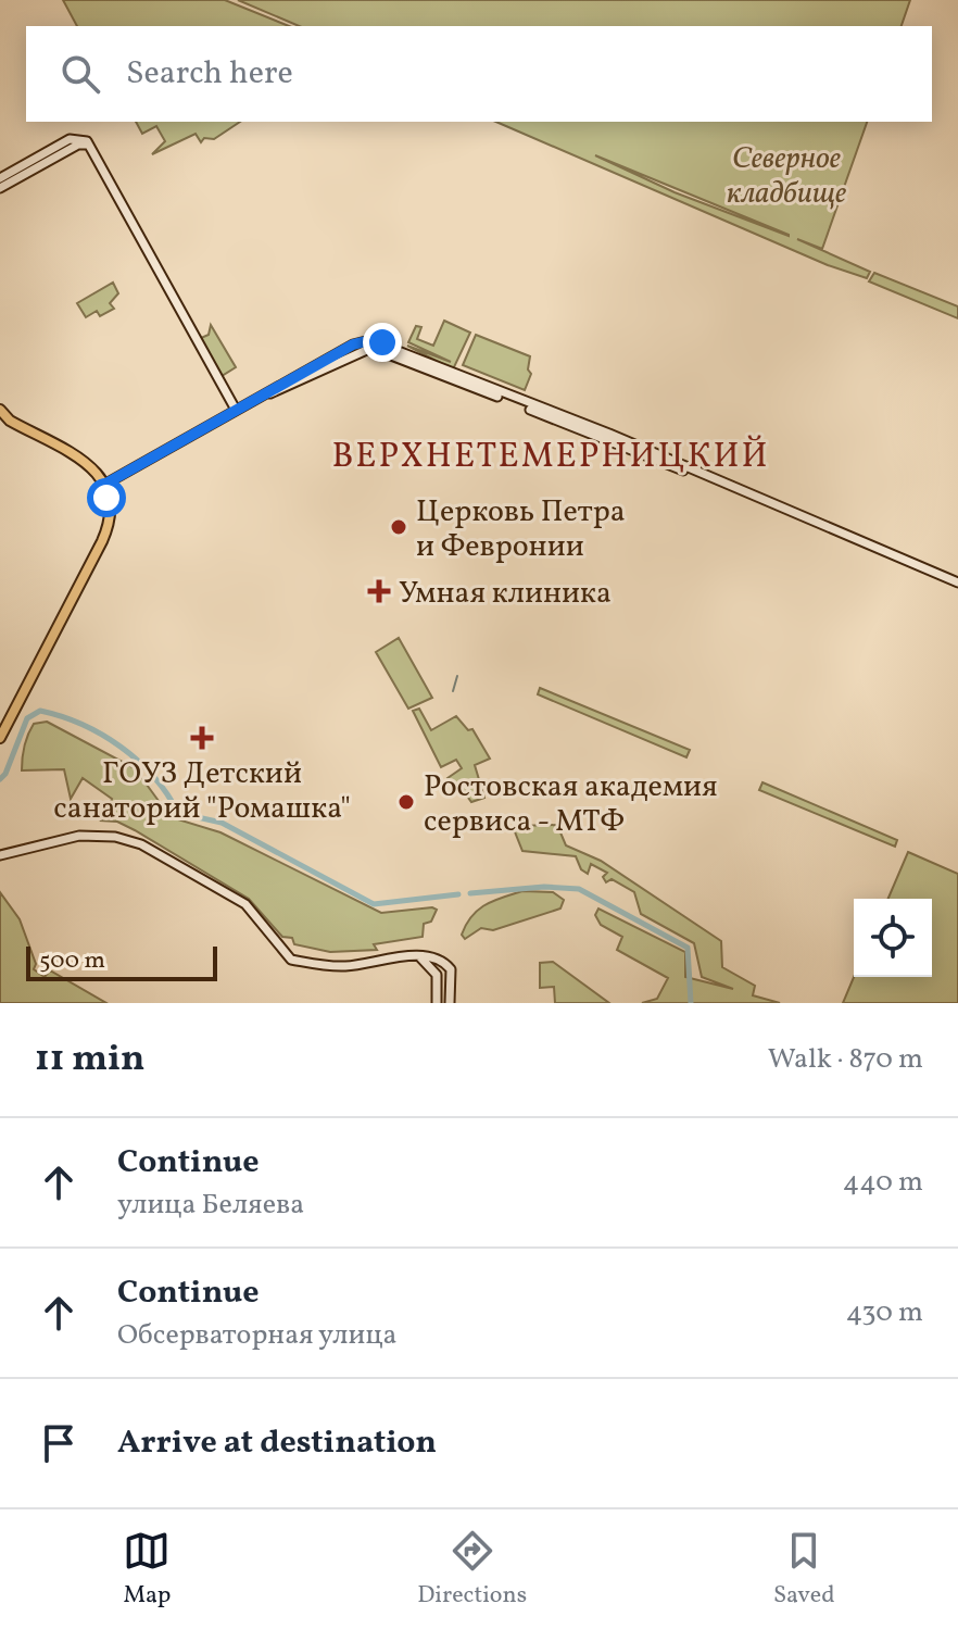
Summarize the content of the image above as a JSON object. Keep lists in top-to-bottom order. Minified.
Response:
{"districts":["ВЕРХНЕТЕМЕРНИЦКИЙ"],"parks":["Северное кладбище"],"places":{"other":["Церковь Петра и Февронии","Ростовская академия сервиса - МТФ"],"health":["Умная клиника","ГОУЗ Детский санаторий \"Ромашка\""]},"scale_bar":"500 m","page":{"search":"Search here","scale":"500 m","heading":["11 min","Walk · 870 m"],"list":[["Continue","улица Беляева","440 m"],["Continue","Обсерваторная улица","430 m"],"Arrive at destination"],"nav":["Map","Directions","Saved"]}}
